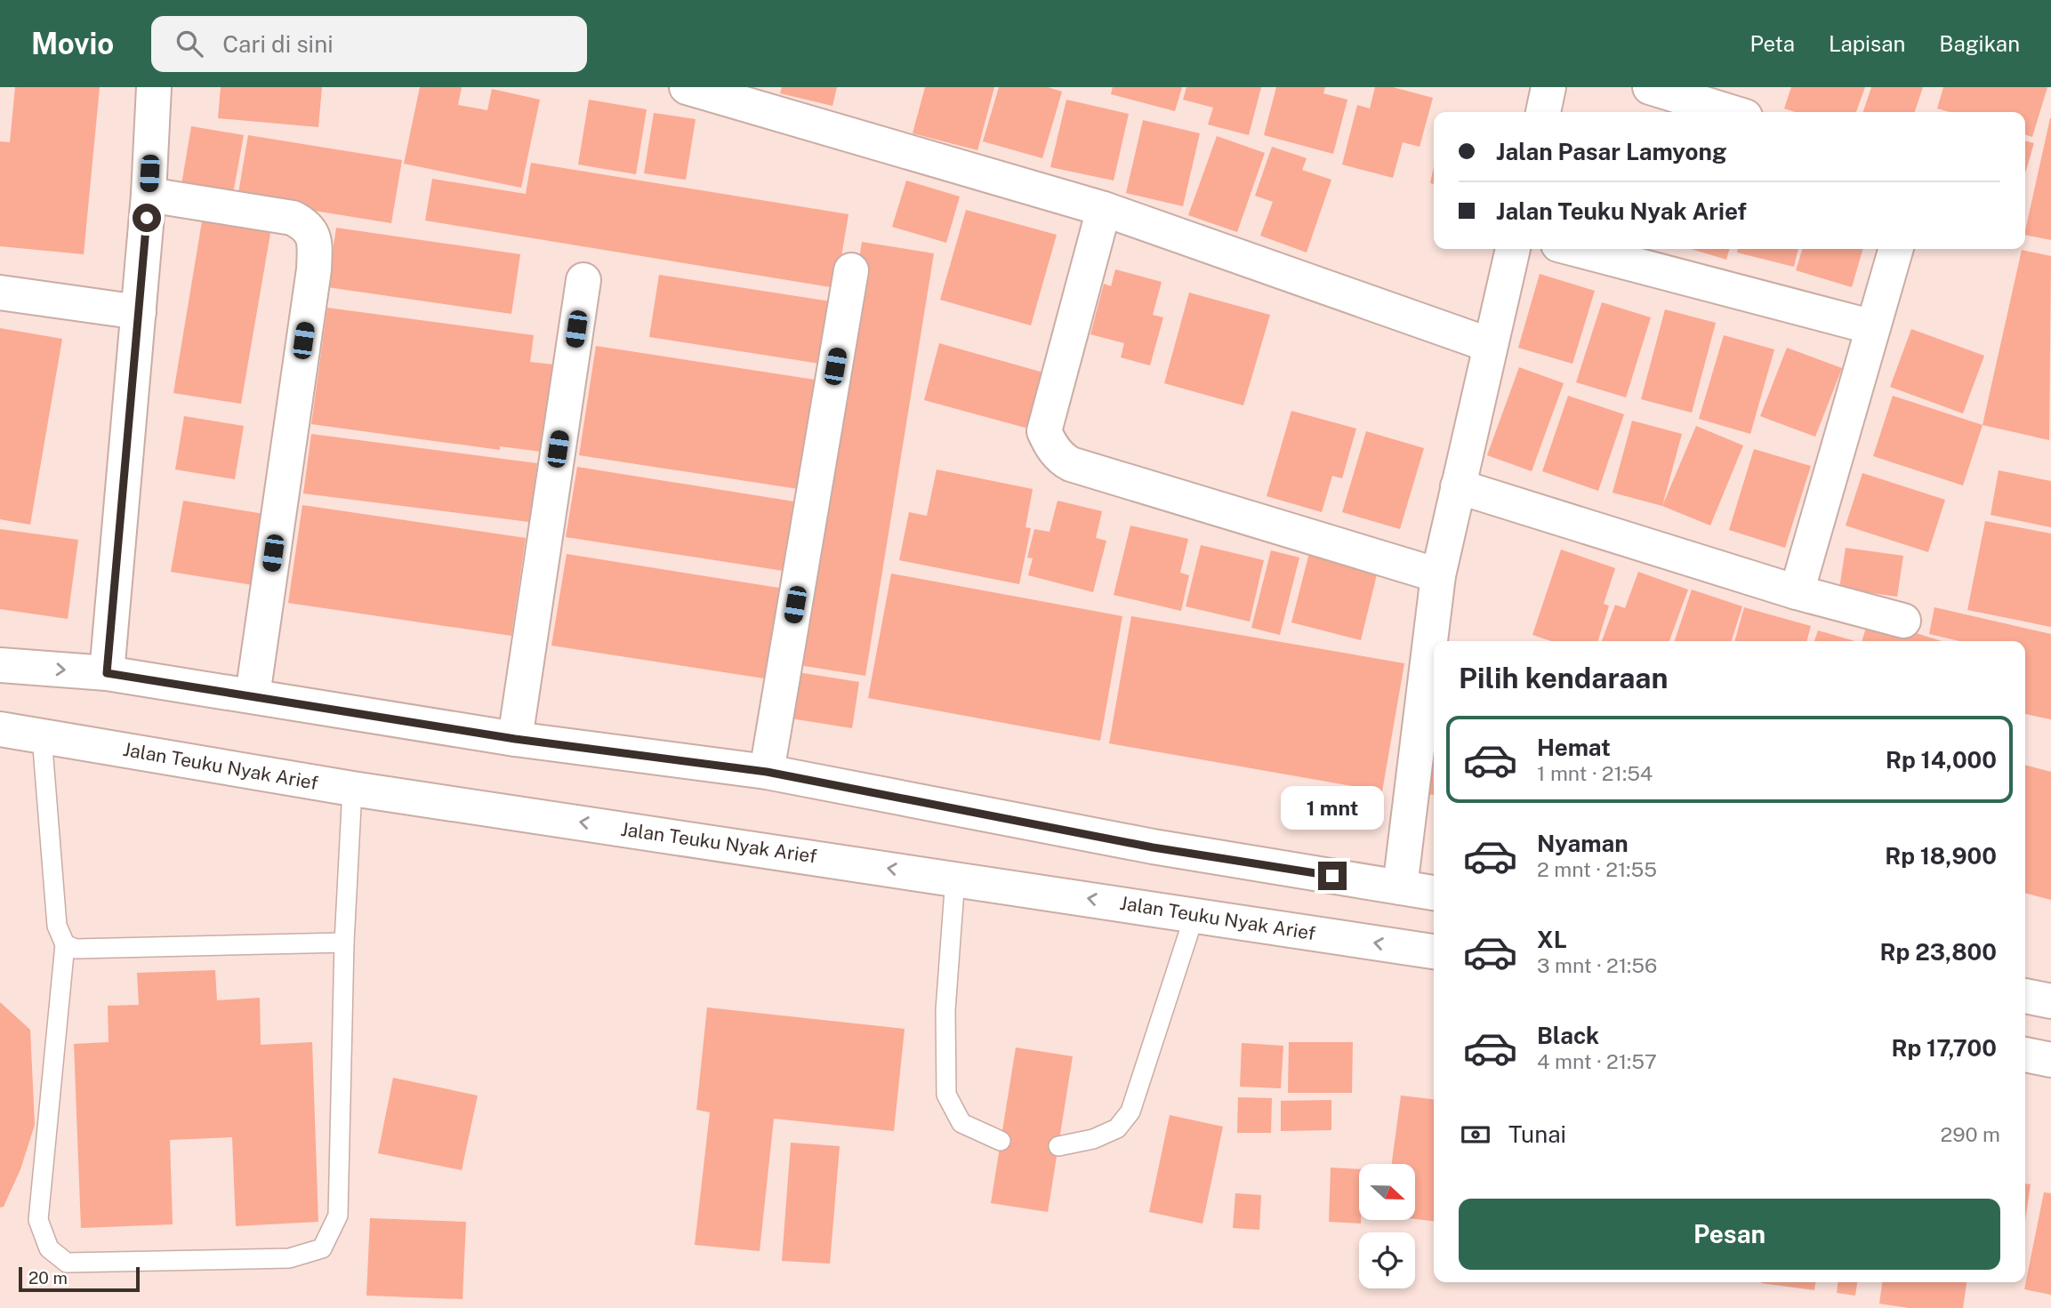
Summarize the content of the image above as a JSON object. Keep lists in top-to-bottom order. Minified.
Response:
{"streets":{"street":["Jalan Teuku Nyak Arief"]},"scale_bar":"20 m","north":"right","page":{"header":"Movio","search":"Cari di sini","nav":["Peta","Lapisan","Bagikan"],"banner":["Jalan Pasar Lamyong","Jalan Teuku Nyak Arief"],"heading":"Pilih kendaraan","list":[{"name":"Hemat","note":"1 mnt · 21:54","value":"Rp 14,000"},{"name":"Nyaman","note":"2 mnt · 21:55","value":"Rp 18,900"},{"name":"XL","note":"3 mnt · 21:56","value":"Rp 23,800"},{"name":"Black","note":"4 mnt · 21:57","value":"Rp 17,700"}],"bubble":"1 mnt","pay":["Tunai","290 m"],"buttons":"Pesan","scale":"20 m"}}
